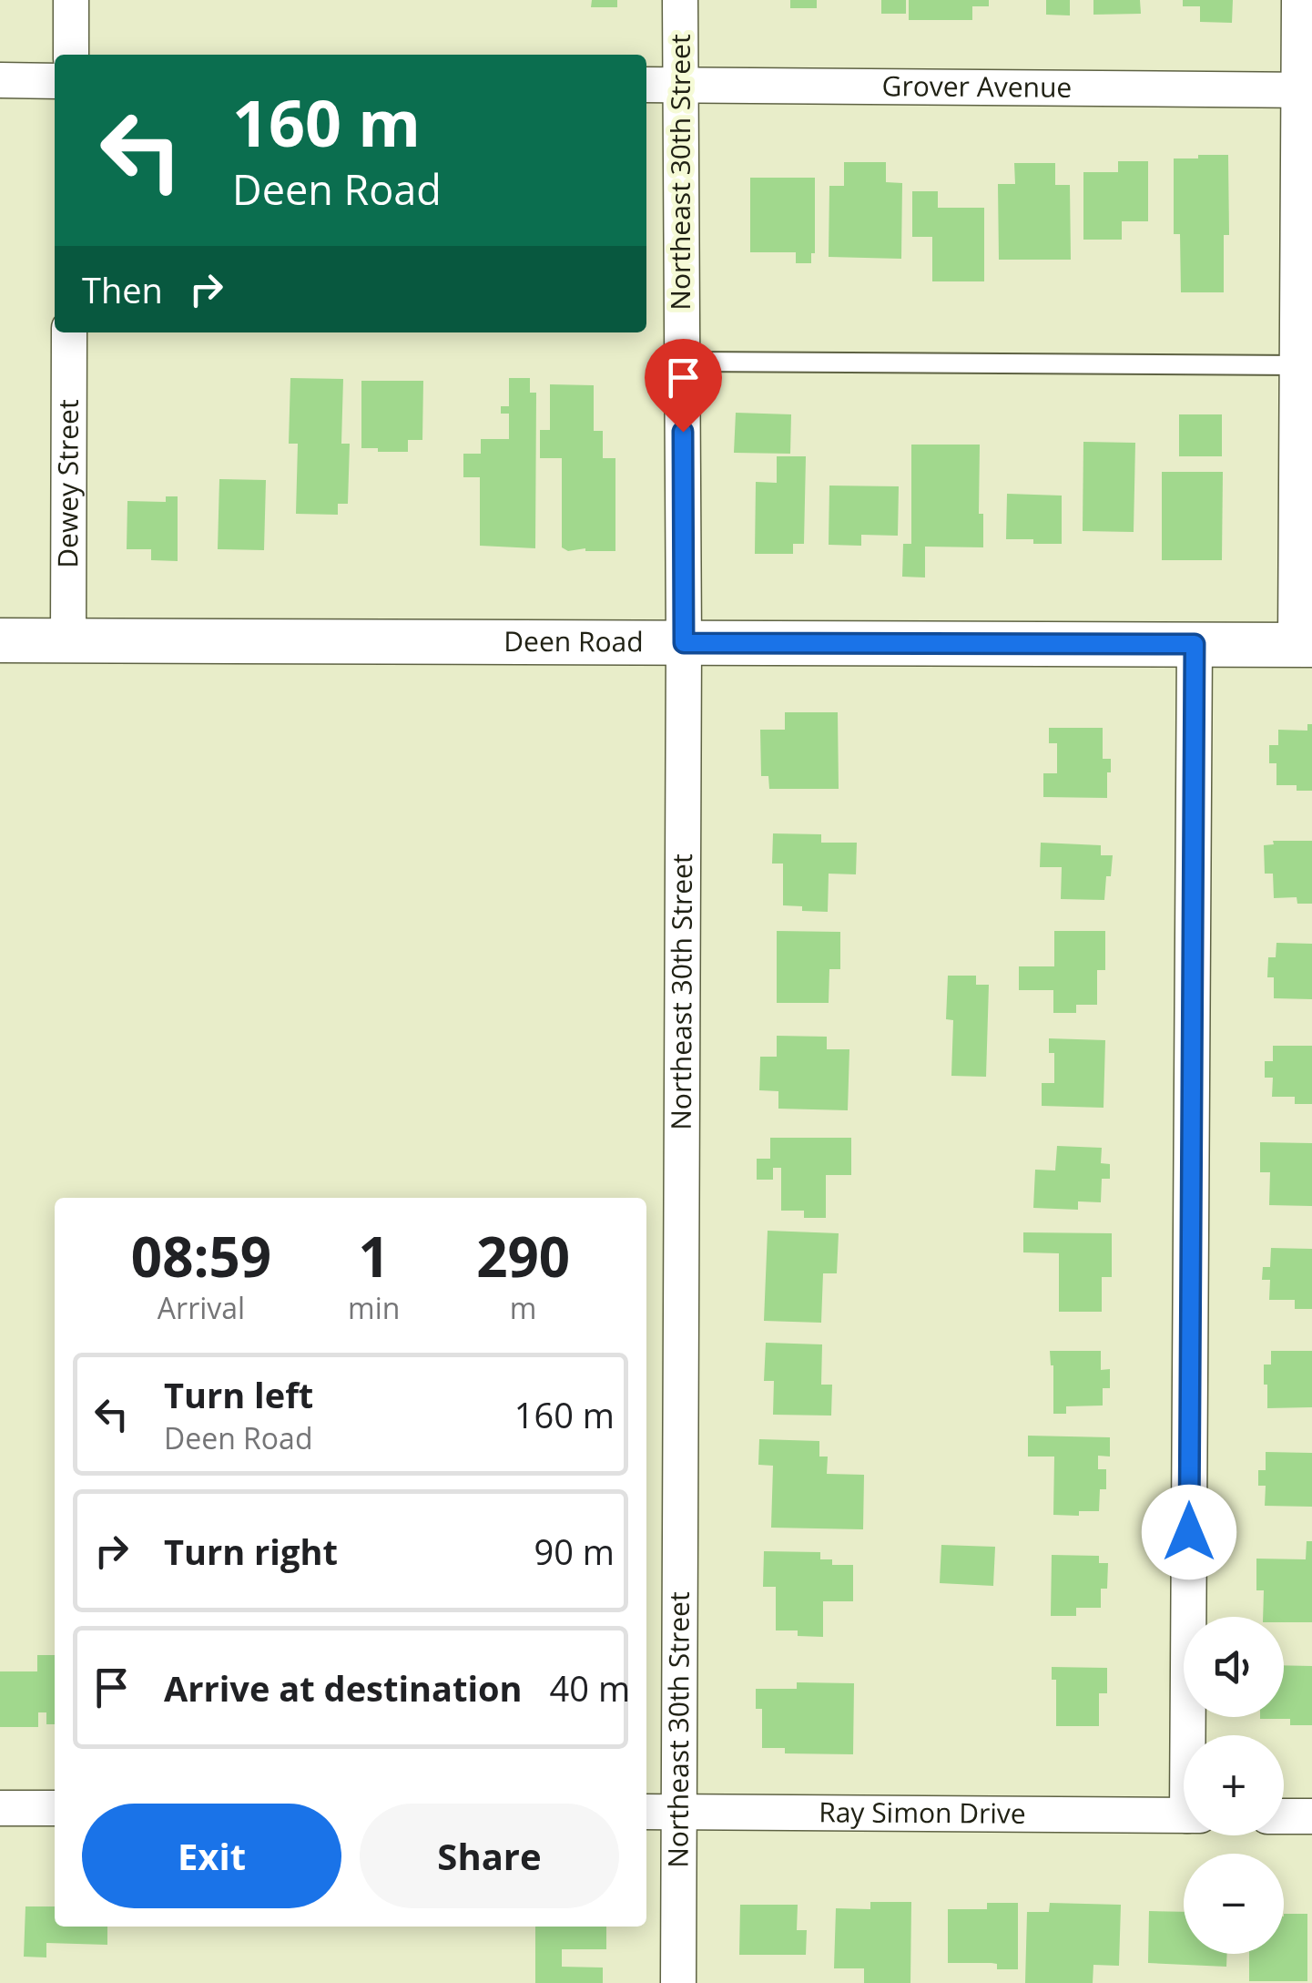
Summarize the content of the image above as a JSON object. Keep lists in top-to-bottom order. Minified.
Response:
{"streets":{"street":["Grover Avenue","Northeast 30th Street","Dewey Street","Deen Road","Ray Simon Drive"]},"crossings":[["Grover Avenue","Northeast 30th Street"],["Northeast 30th Street","Deen Road"],["Northeast 30th Street","Ray Simon Drive"],["Dewey Street","Deen Road"]],"page":{"turn":["160 m","Deen Road"],"then":"Then","eta":["08:59","Arrival","1","min","290","m"],"list":[{"name":"Turn left","note":"Deen Road","value":"160 m"},{"name":"Turn right","value":"90 m"},{"name":"Arrive at destination","value":"40 m"}],"map_buttons":["+","−"],"buttons":["Exit","Share"]}}
